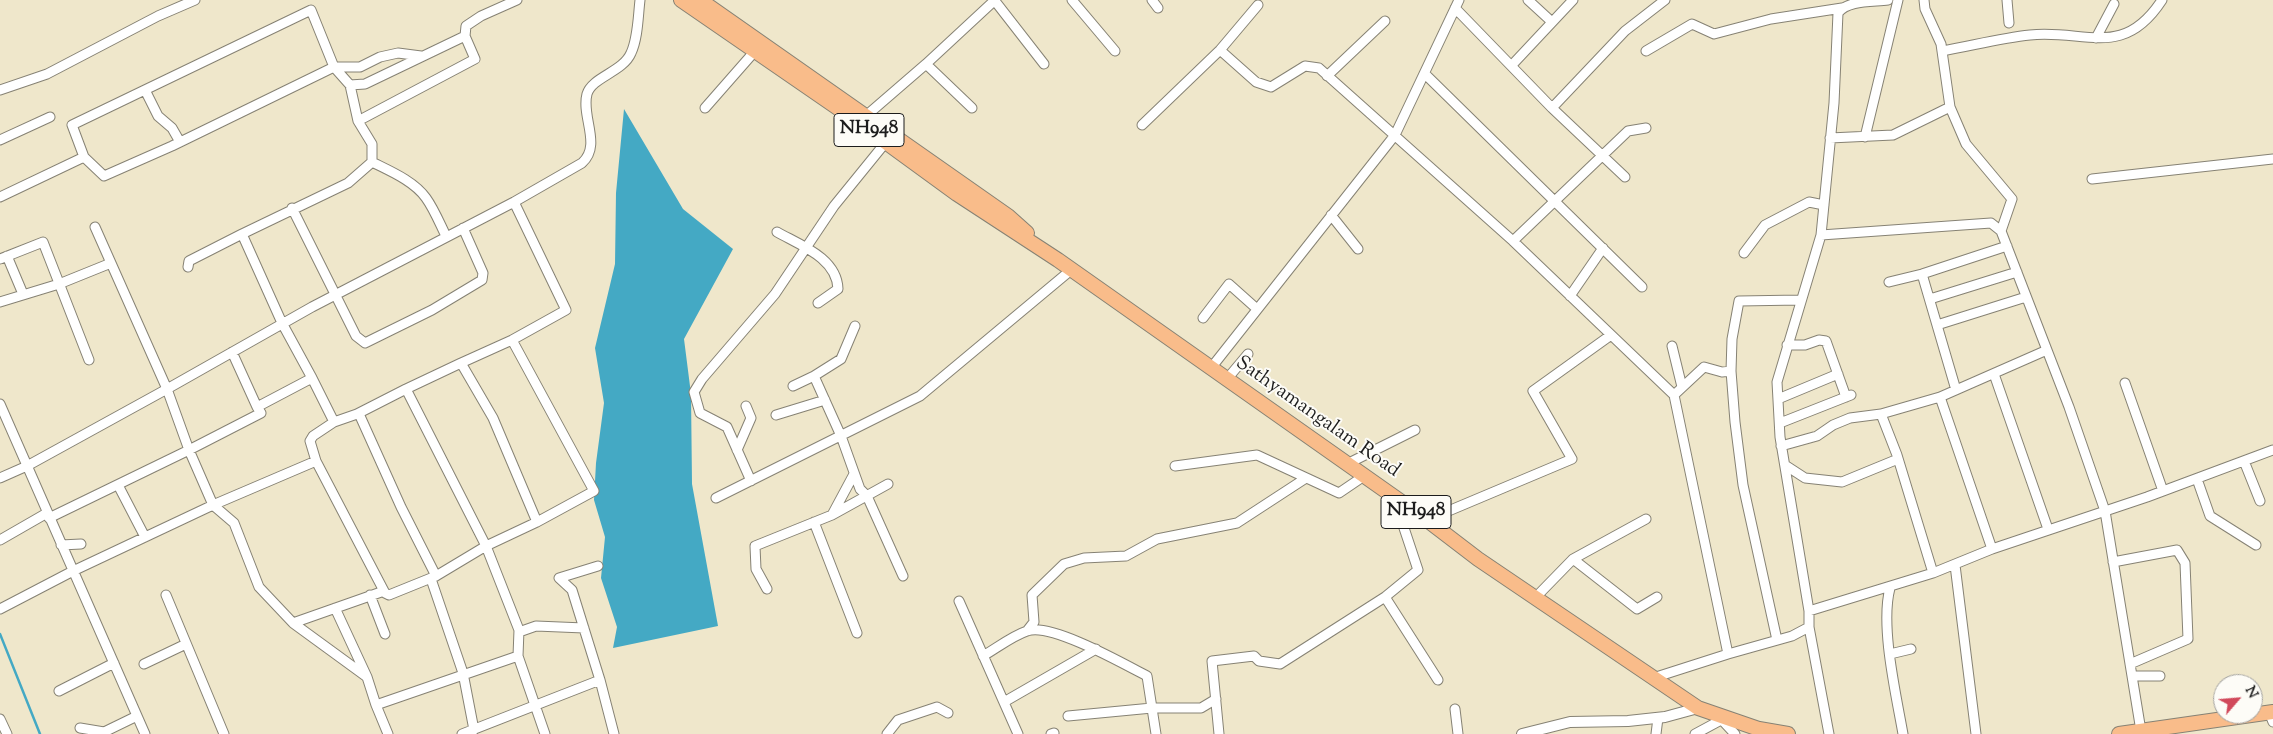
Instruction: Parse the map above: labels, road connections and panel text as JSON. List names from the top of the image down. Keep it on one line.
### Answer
{"streets":{"highway":["NH948","Sathyamangalam Road"]},"north":"top right"}
